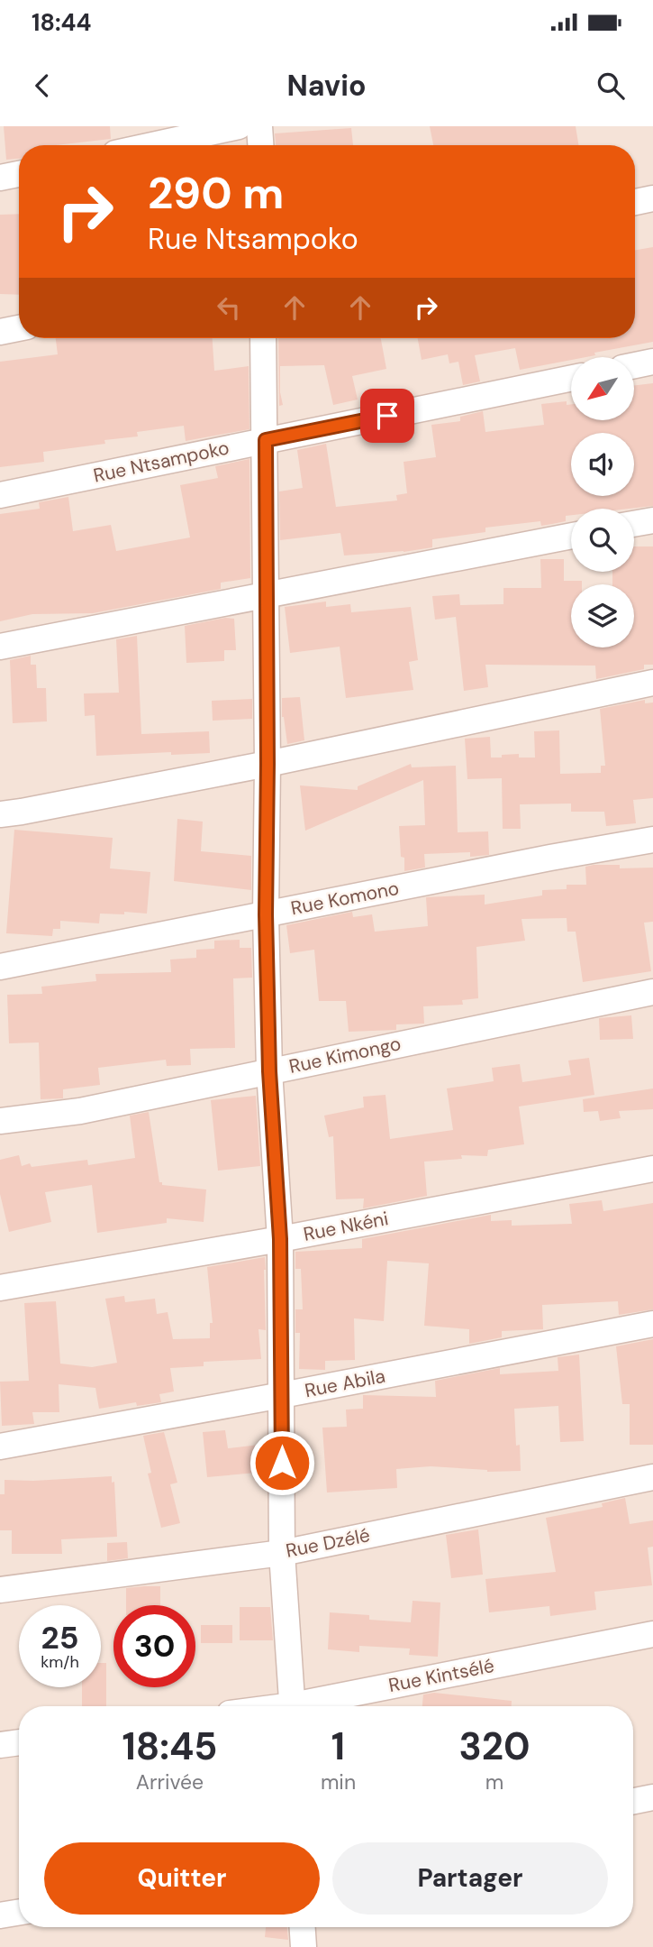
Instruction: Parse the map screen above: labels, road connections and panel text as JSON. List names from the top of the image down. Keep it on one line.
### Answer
{"streets":{"street":["Rue Ntsampoko","Rue Komono","Rue Kimongo","Rue Nkéni","Rue Abila","Rue Dzélé","Rue Kintsélé"]},"north":"bottom left","page":{"status":"18:44","header":"Navio","turn":["290 m","Rue Ntsampoko"],"speed":"25 km/h","limit":"30","eta":["18:45","Arrivée","1","min","320","m"],"buttons":["Quitter","Partager"]}}
